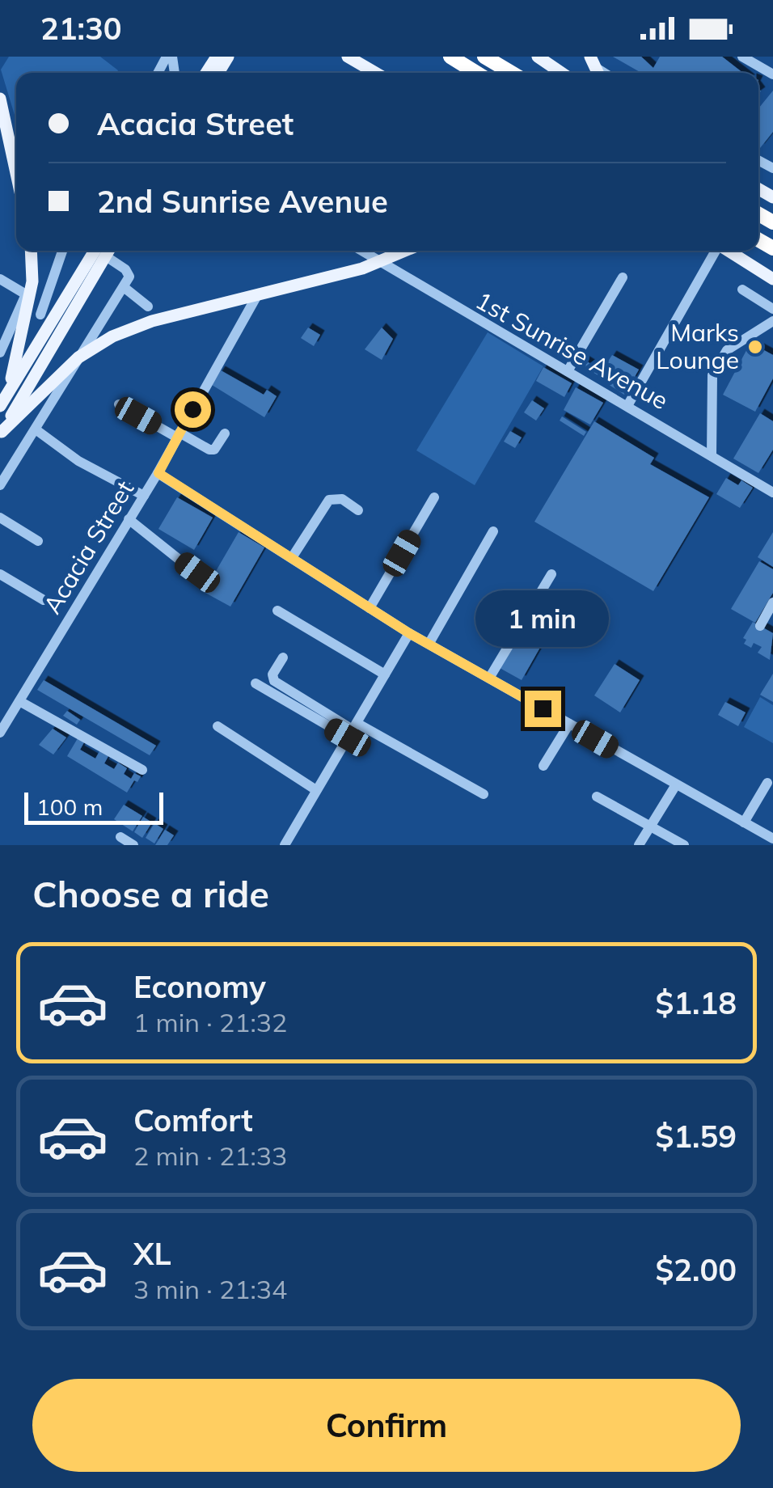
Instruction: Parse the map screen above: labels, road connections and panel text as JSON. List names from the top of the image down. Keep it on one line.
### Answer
{"streets":{"street":["1st Sunrise Avenue","Acacia Street"]},"places":["Marks Lounge"],"scale_bar":"100 m","page":{"status":"21:30","banner":["Acacia Street","2nd Sunrise Avenue"],"bubble":"1 min","scale":"100 m","heading":"Choose a ride","list":[{"name":"Economy","note":"1 min · 21:32","value":"$1.18"},{"name":"Comfort","note":"2 min · 21:33","value":"$1.59"},{"name":"XL","note":"3 min · 21:34","value":"$2.00"}],"buttons":"Confirm"}}
